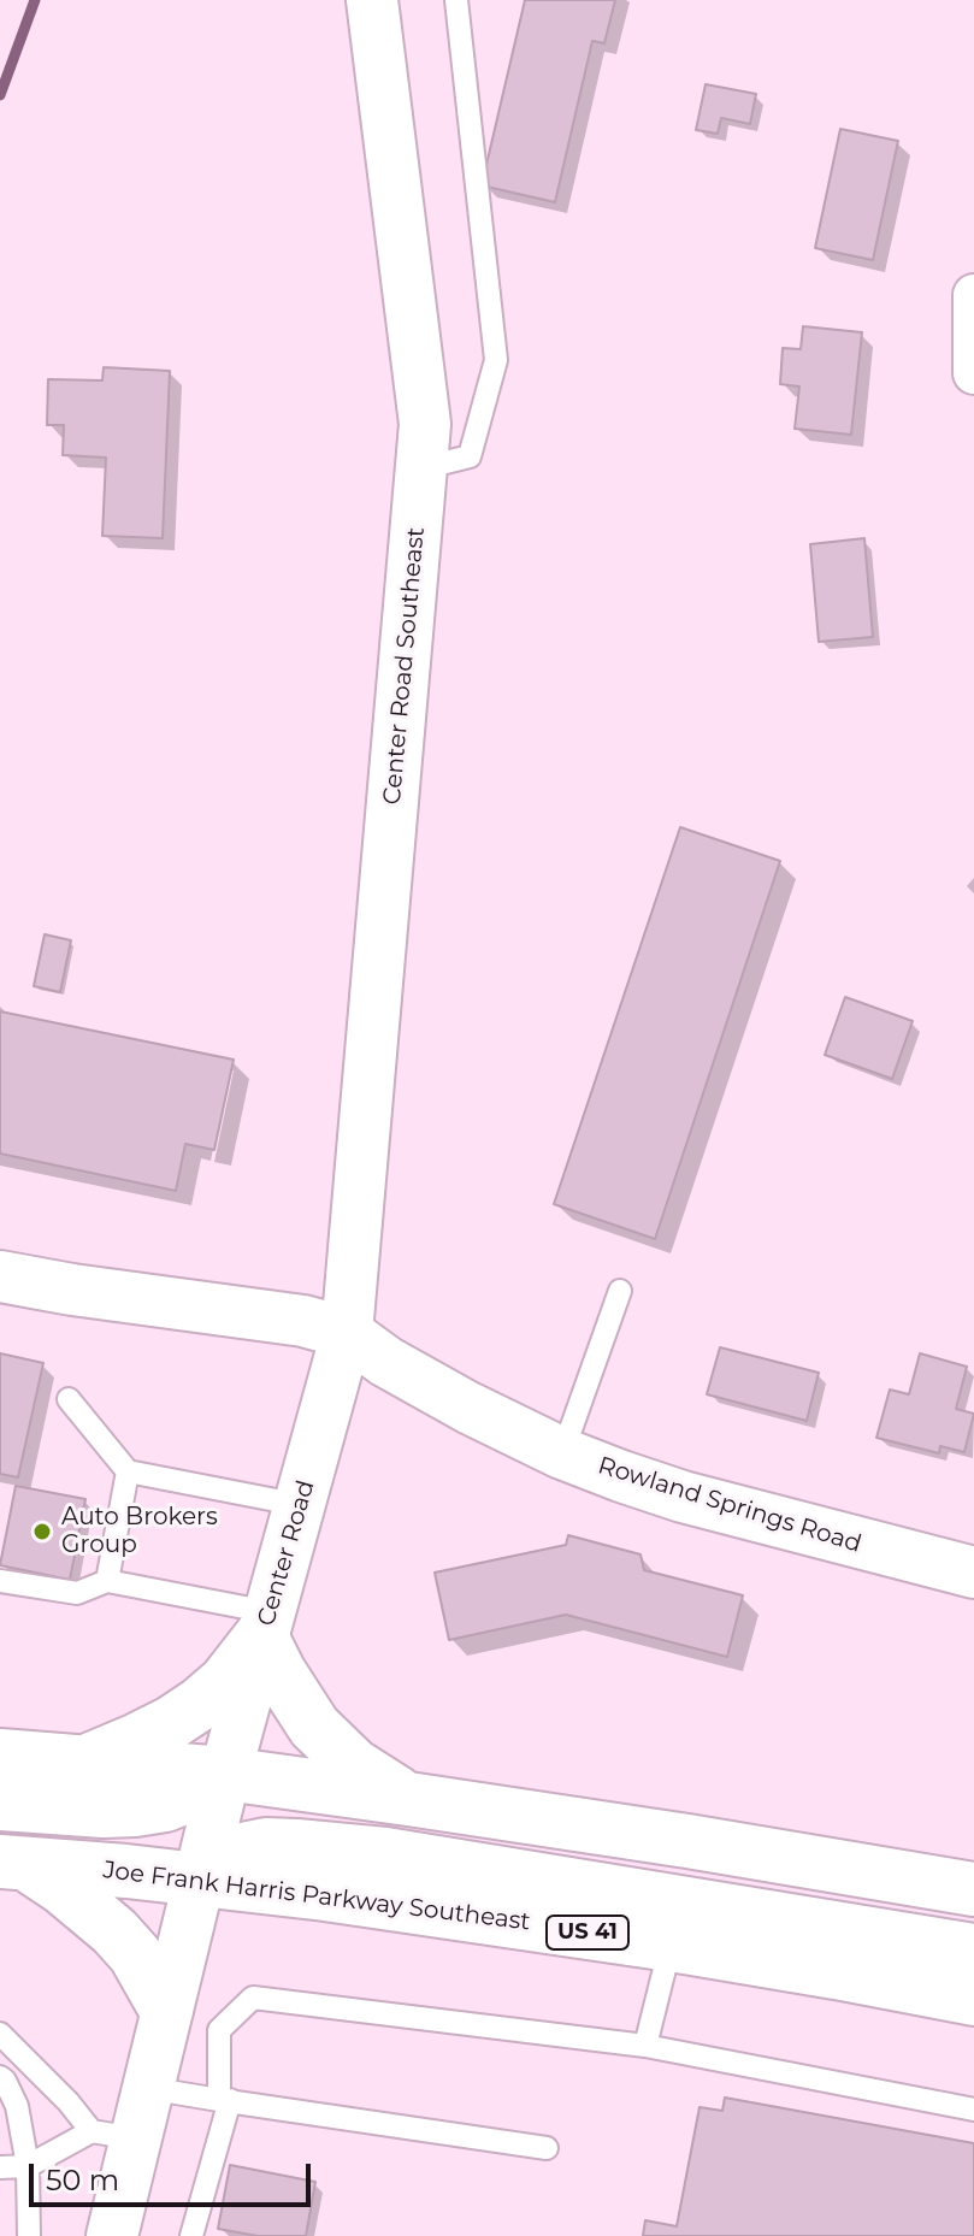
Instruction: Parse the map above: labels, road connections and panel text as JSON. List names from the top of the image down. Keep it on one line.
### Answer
{"streets":{"main road":["Joe Frank Harris Parkway Southeast","US 41"],"street":["Center Road Southeast","Rowland Springs Road","Center Road"]},"crossings":[["Center Road Southeast","Rowland Springs Road"],["Center Road Southeast","Center Road"],["Rowland Springs Road","Center Road"],["Center Road","Joe Frank Harris Parkway Southeast"]],"places":["Auto Brokers Group"],"scale_bar":"50 m"}
